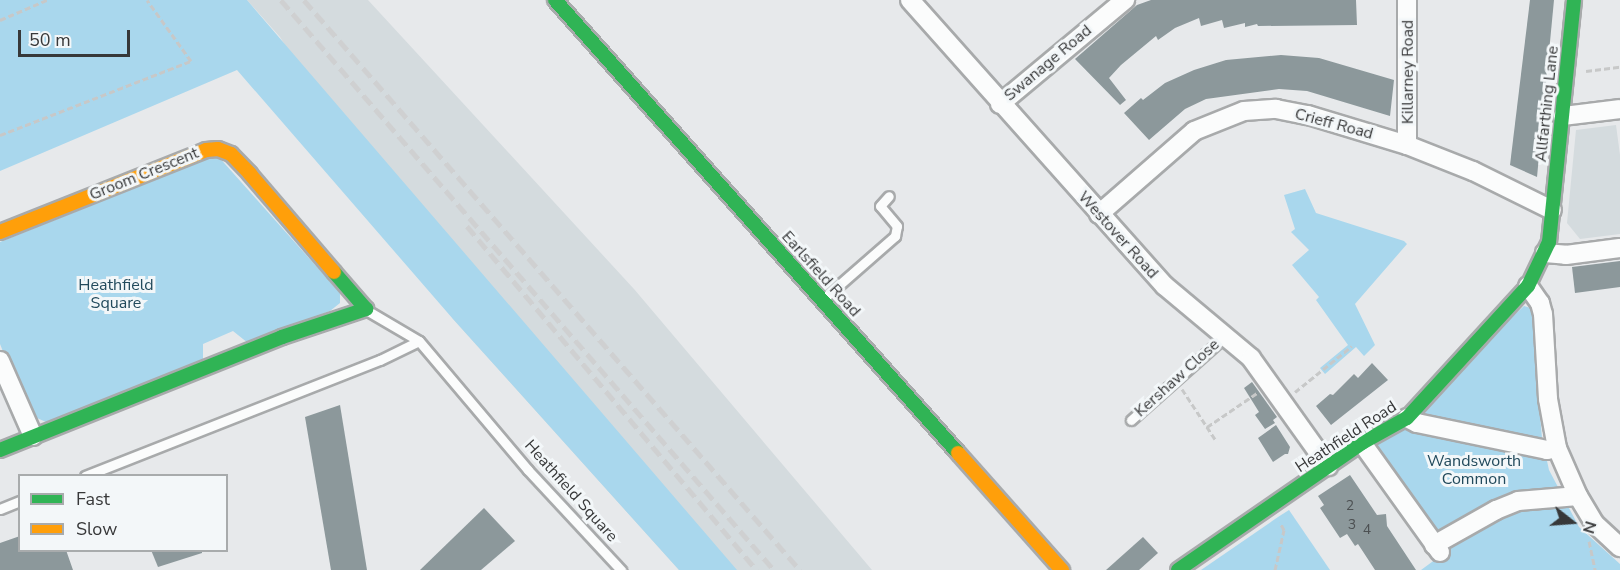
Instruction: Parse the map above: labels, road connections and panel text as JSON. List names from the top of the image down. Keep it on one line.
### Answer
{"streets":{"street":["Swanage Road","Killarney Road","Allfarthing Lane","Crieff Road","Groom Crescent","Westover Road","Earlsfield Road","Heathfield Road"],"lane":["Kershaw Close","Heathfield Square"]},"crossings":[["Swanage Road","Westover Road"],["Killarney Road","Crieff Road"],["Allfarthing Lane","Crieff Road"],["Allfarthing Lane","Heathfield Road"],["Crieff Road","Westover Road"],["Crieff Road","Heathfield Road"],["Groom Crescent","Heathfield Square"],["Westover Road","Kershaw Close"],["Westover Road","Heathfield Road"]],"parks":["Heathfield Square","Wandsworth Common"],"house_numbers":["2","3","4"],"legend":["Fast","Slow"],"scale_bar":"50 m","north":"right"}
